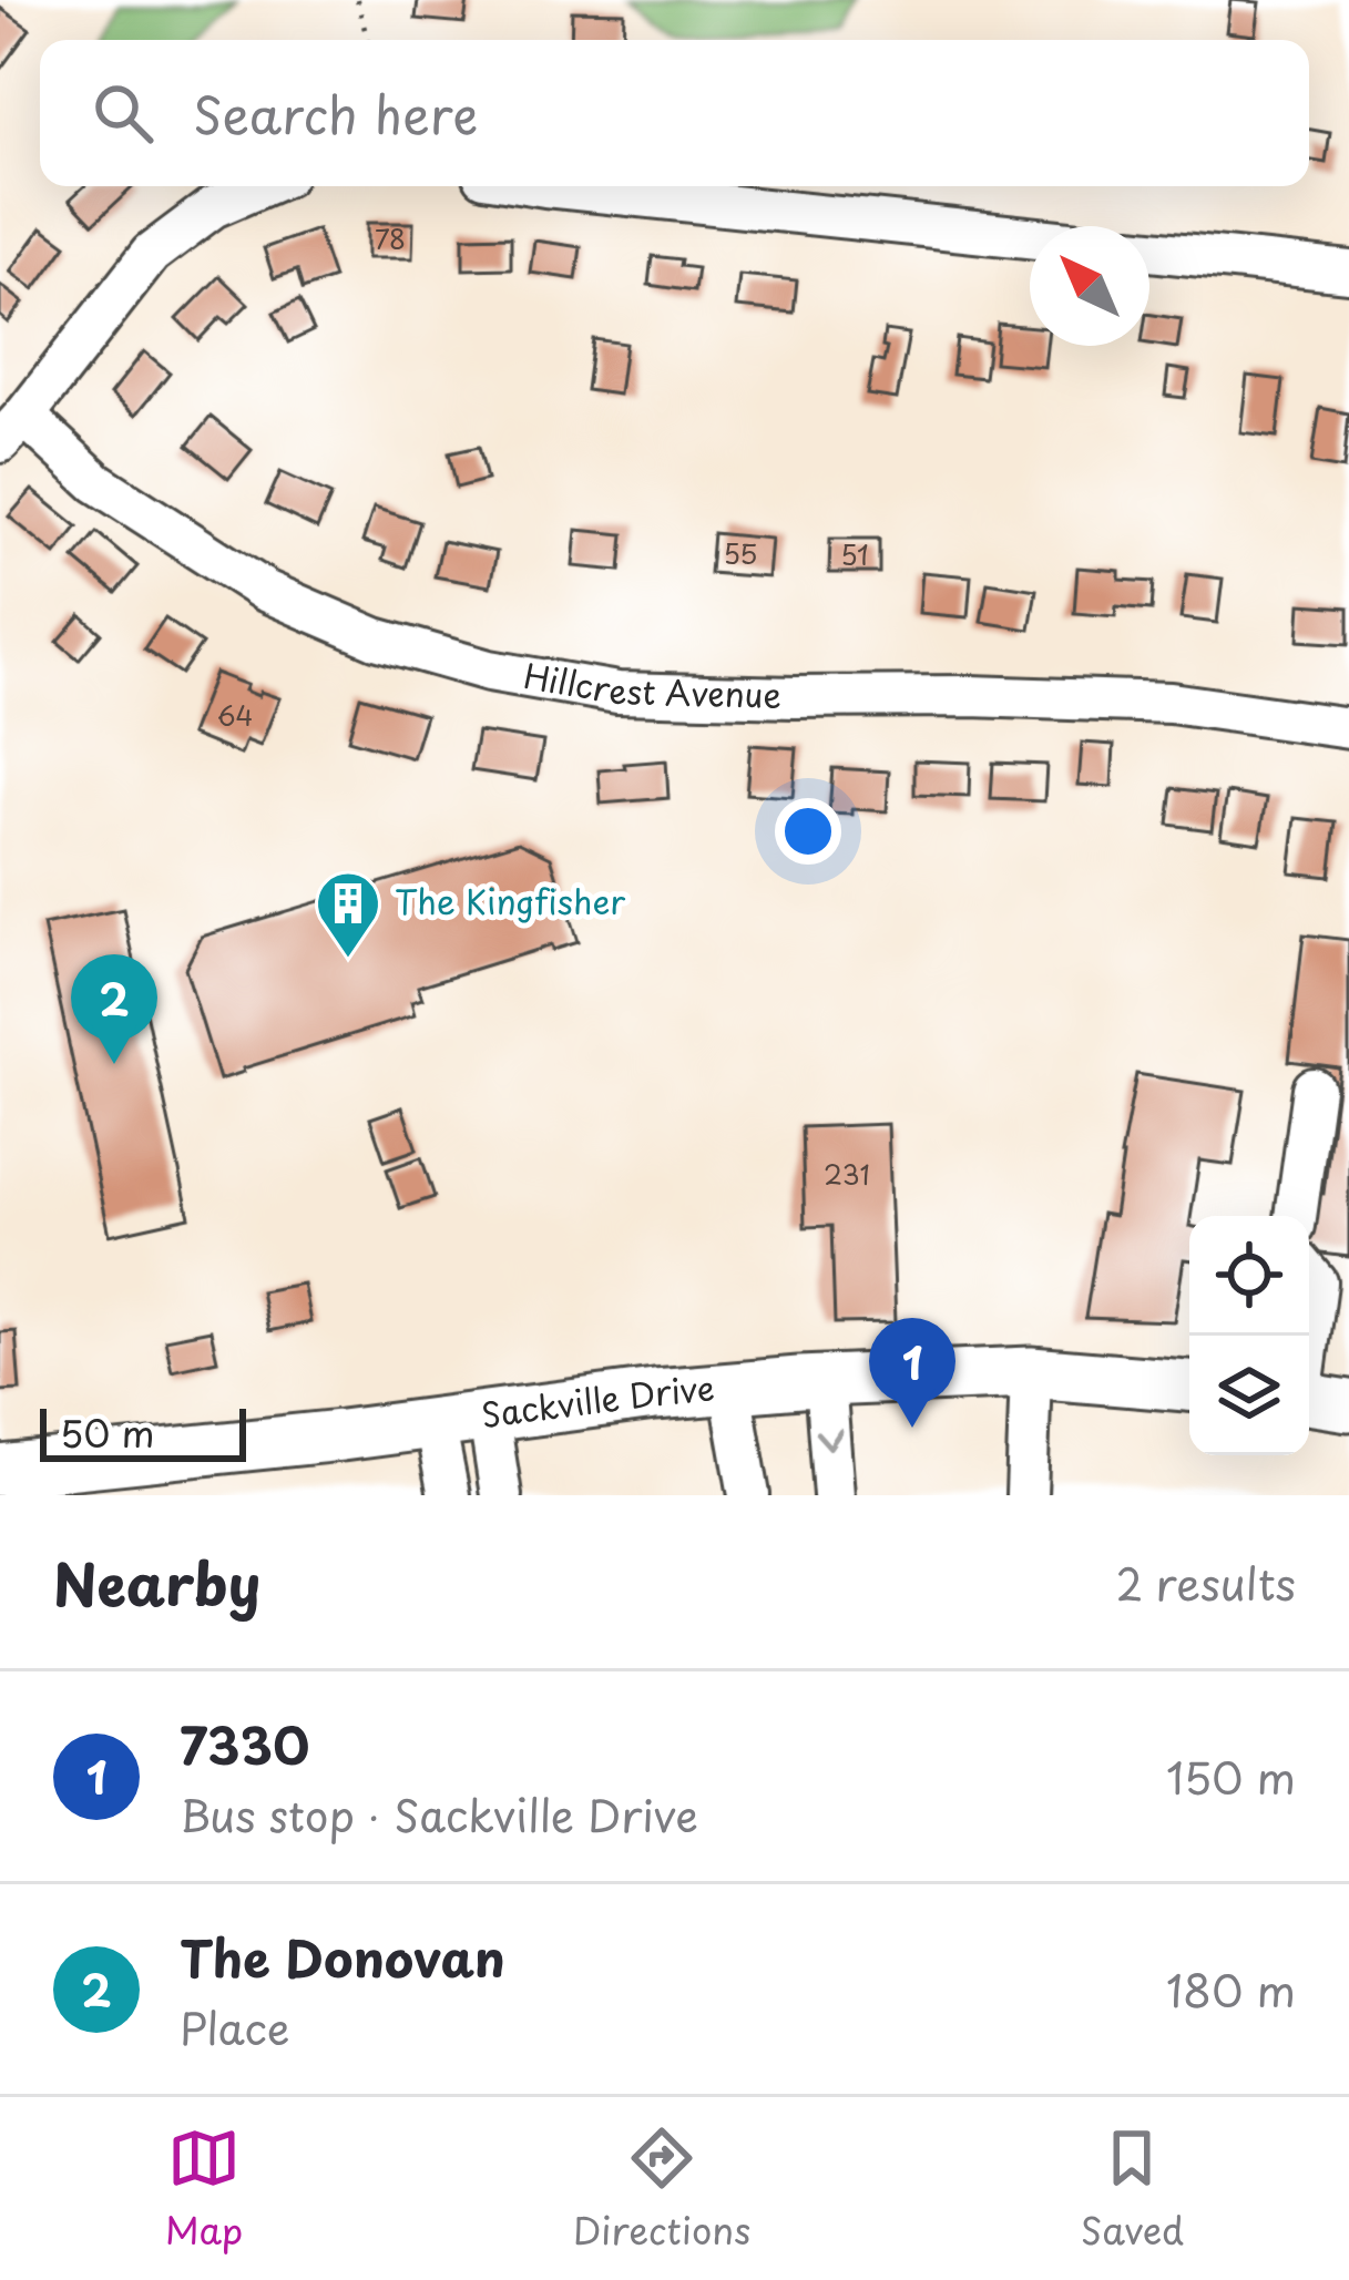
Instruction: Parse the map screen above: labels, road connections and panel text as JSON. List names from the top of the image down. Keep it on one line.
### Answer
{"streets":{"main road":["Sackville Drive"],"street":["Hillcrest Avenue"]},"places":{"building":["The Kingfisher"]},"house_numbers":["78","55","51","64","231"],"scale_bar":"50 m","north":"top left","page":{"search":"Search here","pins":["2","1"],"scale":"50 m","heading":["Nearby","2 results"],"list":[{"mark":"1","name":"7330","note":"Bus stop · Sackville Drive","value":"150 m"},{"mark":"2","name":"The Donovan","note":"Place","value":"180 m"}],"nav":["Map","Directions","Saved"]}}
